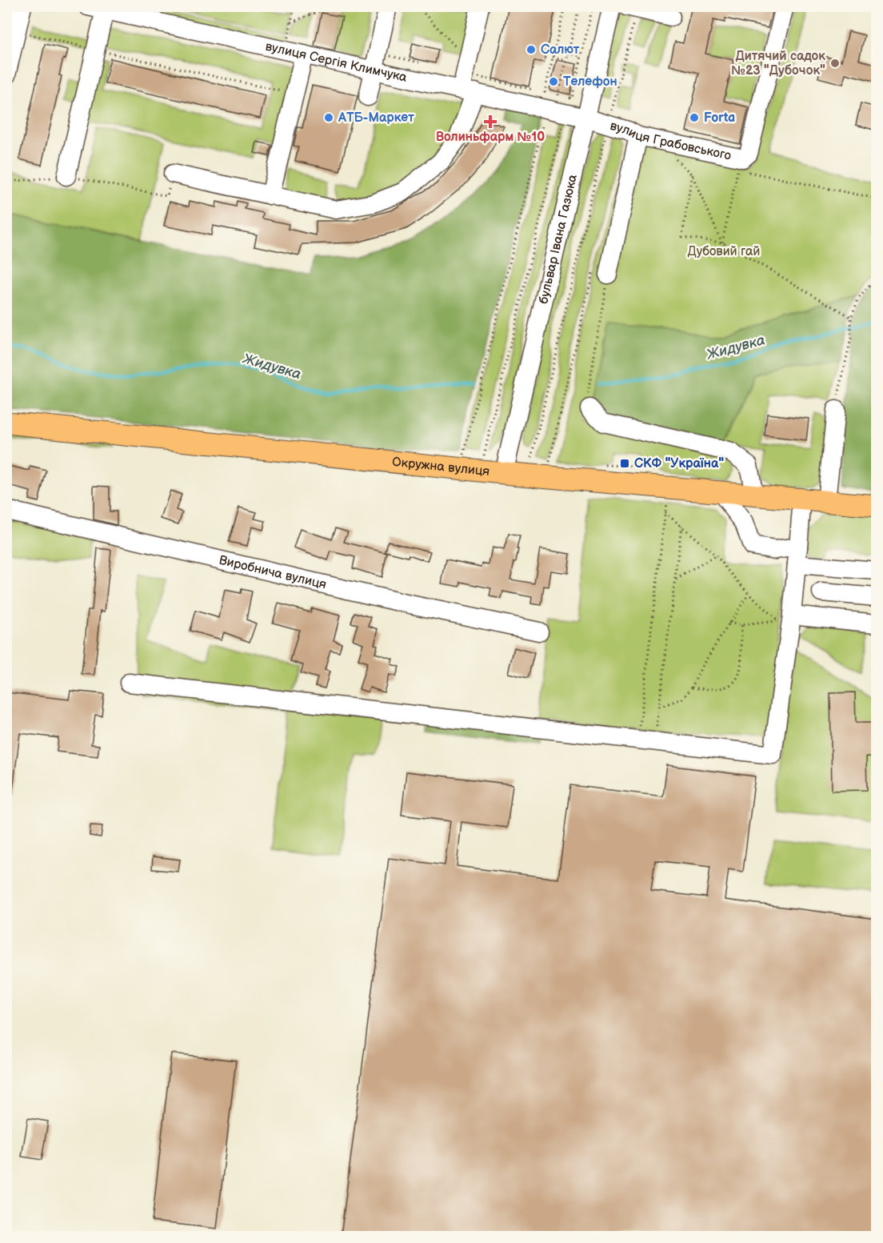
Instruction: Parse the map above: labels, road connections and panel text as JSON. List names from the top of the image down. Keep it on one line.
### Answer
{"streets":{"main road":["Окружна вулиця"],"street":["вулиця Сергія Климчука","вулиця Грабовського","бульвар Івана Газюка","Виробнича вулиця"]},"crossings":[["вулиця Сергія Климчука","вулиця Грабовського"],["вулиця Сергія Климчука","бульвар Івана Газюка"],["вулиця Грабовського","бульвар Івана Газюка"],["бульвар Івана Газюка","Окружна вулиця"]],"water":["Жидувка"],"parks":["Дубовий гай"],"places":{"other":["Салют","Дитячий садок №23 \"Дубочок\"","Телефон","АТБ-Маркет","Forta"],"health":["Волиньфарм №10"],"transit":["СКФ \"Україна\""]}}
